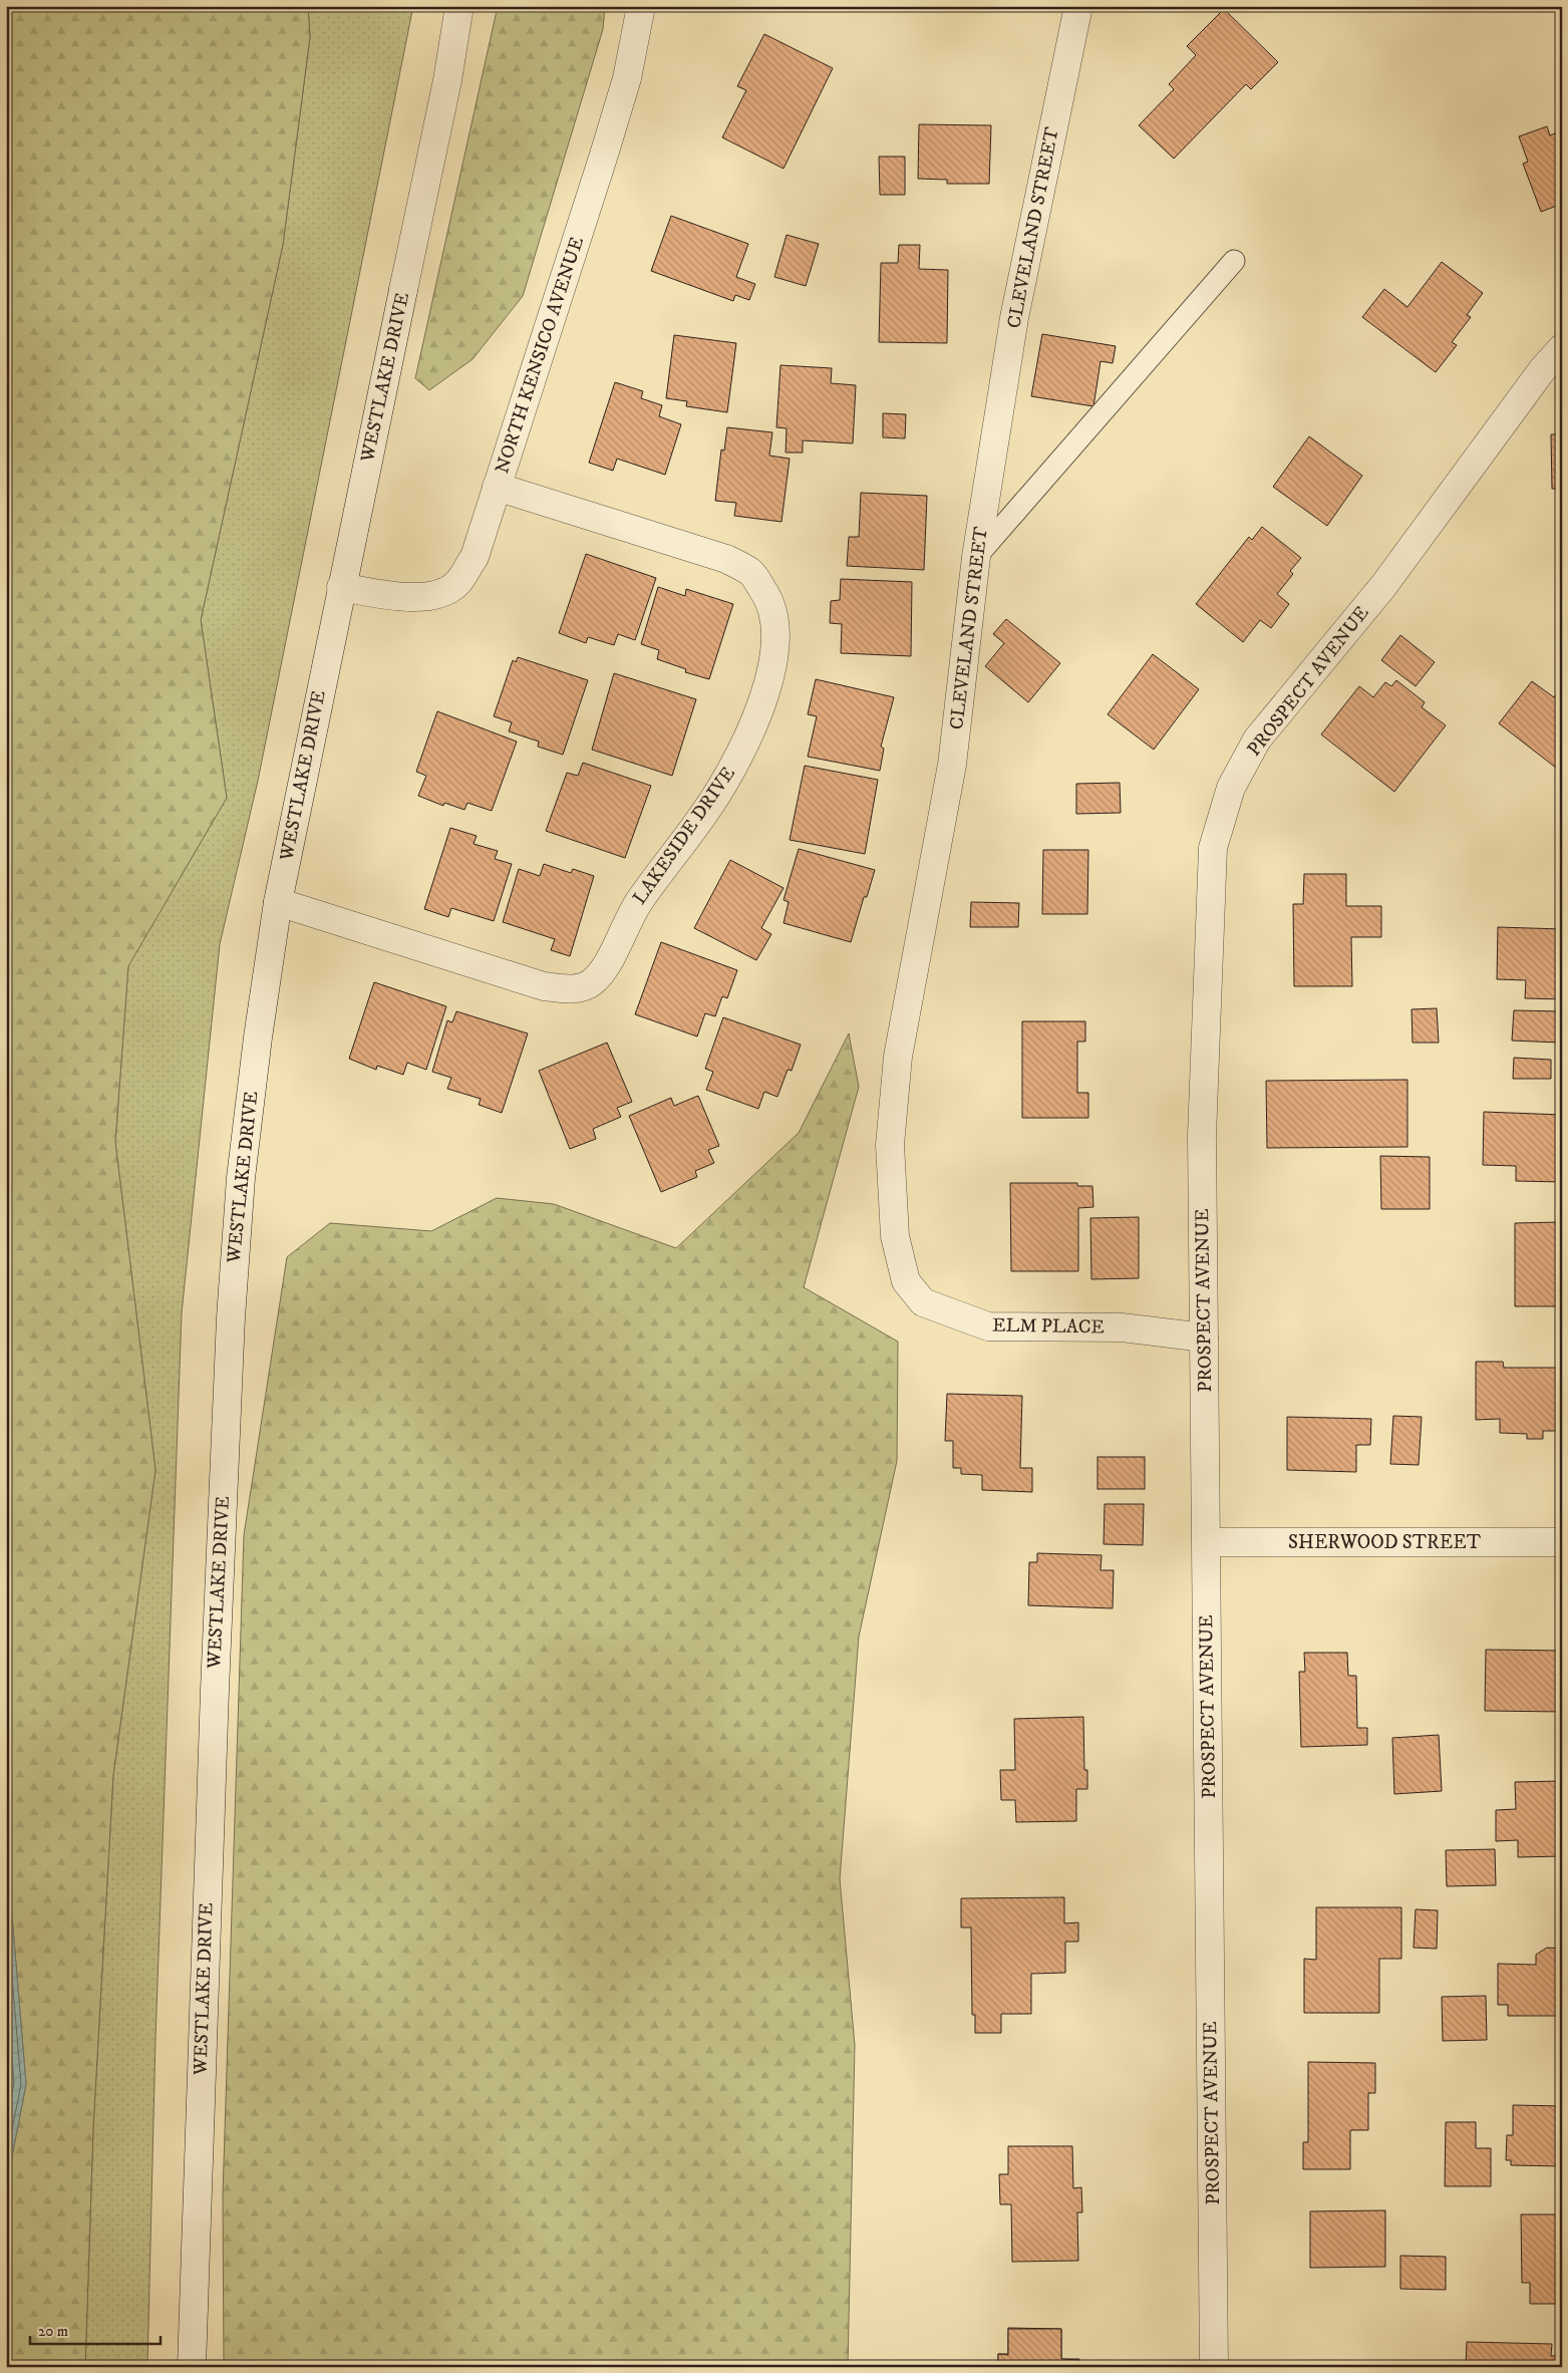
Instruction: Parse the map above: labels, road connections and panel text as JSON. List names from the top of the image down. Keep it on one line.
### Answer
{"streets":{"street":["CLEVELAND STREET","NORTH KENSICO AVENUE","WESTLAKE DRIVE","PROSPECT AVENUE","LAKESIDE DRIVE","ELM PLACE","SHERWOOD STREET"]},"crossings":[["CLEVELAND STREET","ELM PLACE"],["NORTH KENSICO AVENUE","WESTLAKE DRIVE"],["NORTH KENSICO AVENUE","LAKESIDE DRIVE"],["WESTLAKE DRIVE","LAKESIDE DRIVE"],["PROSPECT AVENUE","ELM PLACE"],["PROSPECT AVENUE","SHERWOOD STREET"]],"scale_bar":"20 m"}
